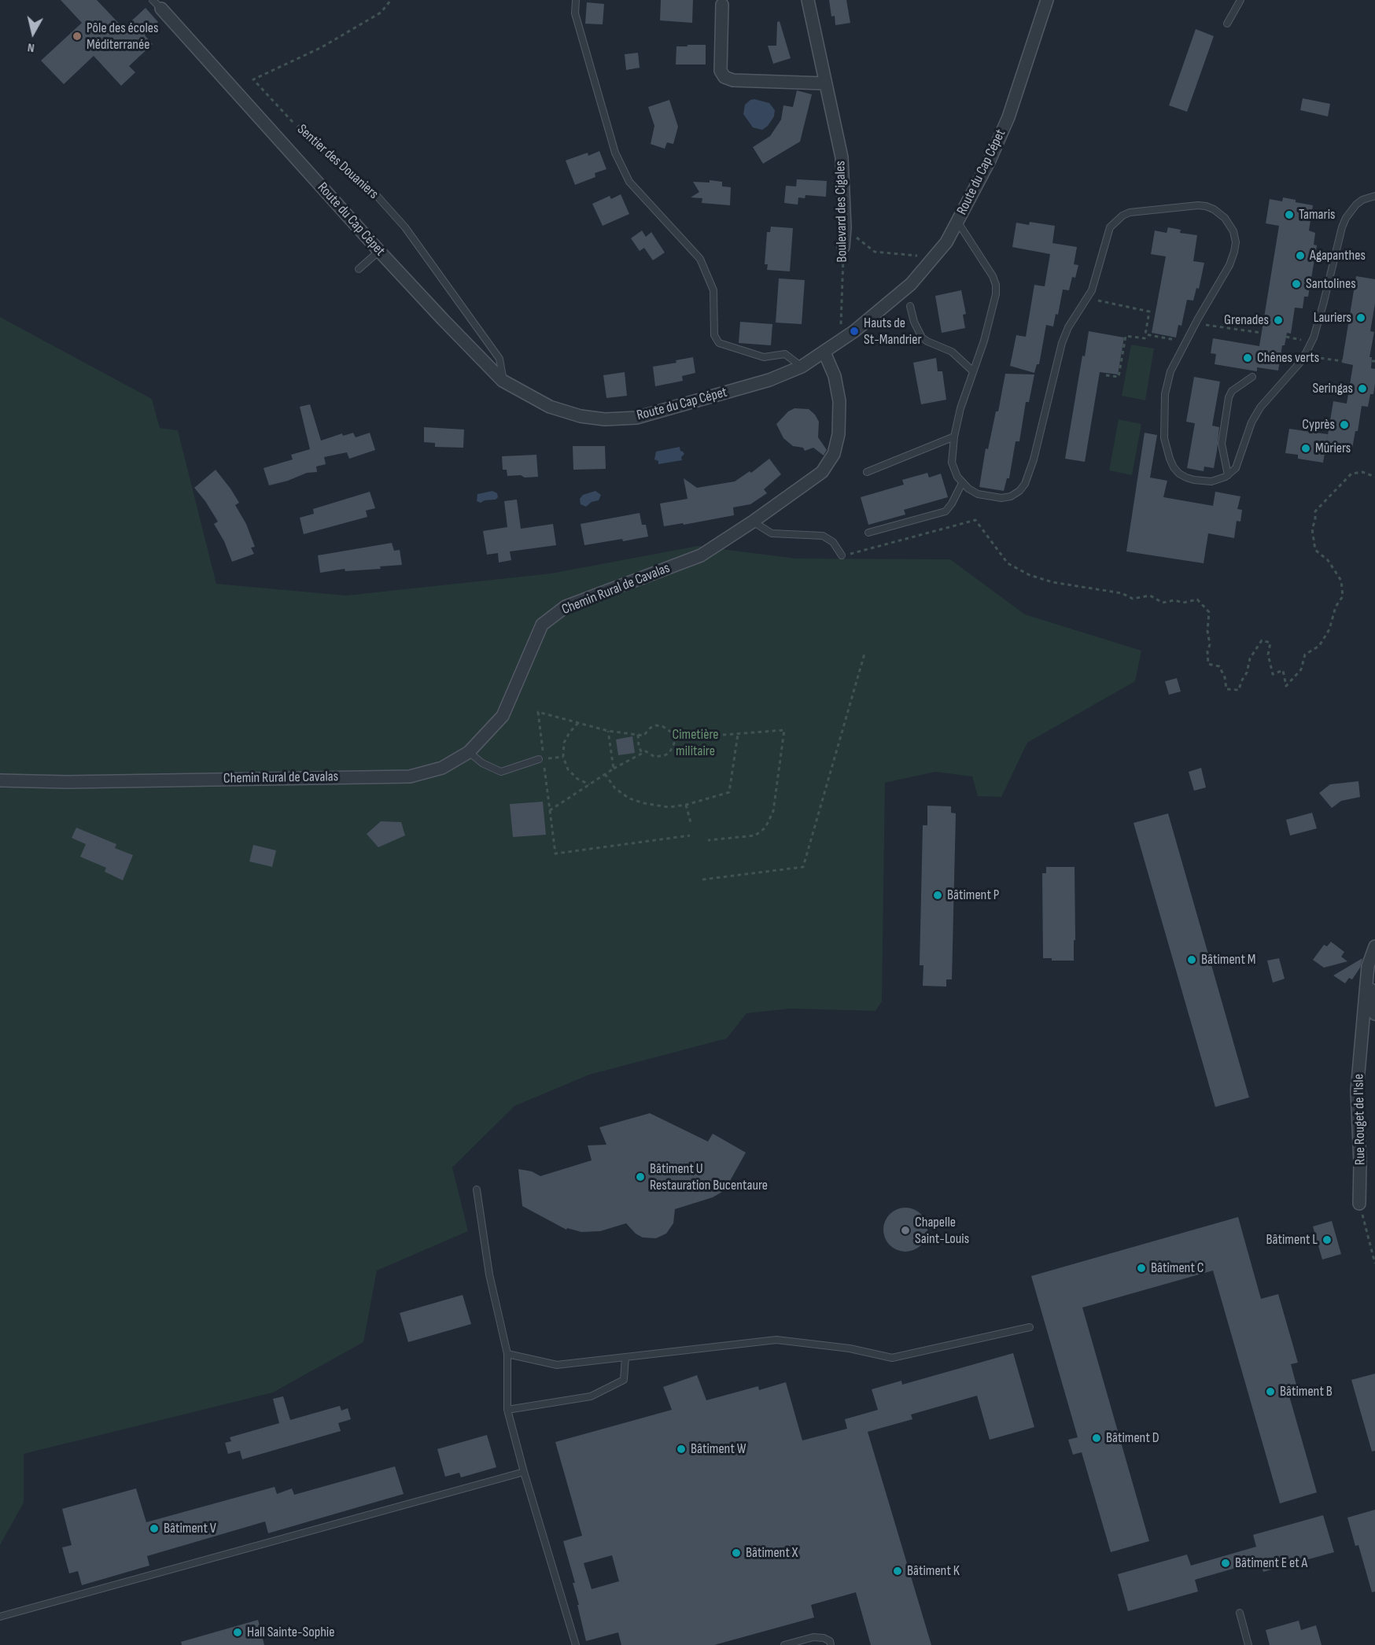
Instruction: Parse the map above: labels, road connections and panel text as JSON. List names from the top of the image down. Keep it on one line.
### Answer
{"streets":{"street":["Route du Cap Cépet","Boulevard des Cigales","Chemin Rural de Cavalas","Rue Rouget de l'Isle"],"lane":["Sentier des Douaniers"]},"crossings":[["Sentier des Douaniers","Route du Cap Cépet"],["Route du Cap Cépet","Boulevard des Cigales"],["Route du Cap Cépet","Chemin Rural de Cavalas"]],"parks":["Cimetière militaire"],"places":["Pôle des écoles Méditerranée","Tamaris","Agapanthes","Santolines","Lauriers","Grenades","Hauts de St-Mandrier","Chênes verts","Seringas","Cyprès","Mûriers","Bâtiment P","Bâtiment M","Bâtiment U Restauration Bucentaure","Chapelle Saint-Louis","Bâtiment L","Bâtiment C","Bâtiment B","Bâtiment D","Bâtiment W","Bâtiment V","Bâtiment X","Bâtiment E et A","Bâtiment K","Hall Sainte-Sophie"],"north":"bottom"}
